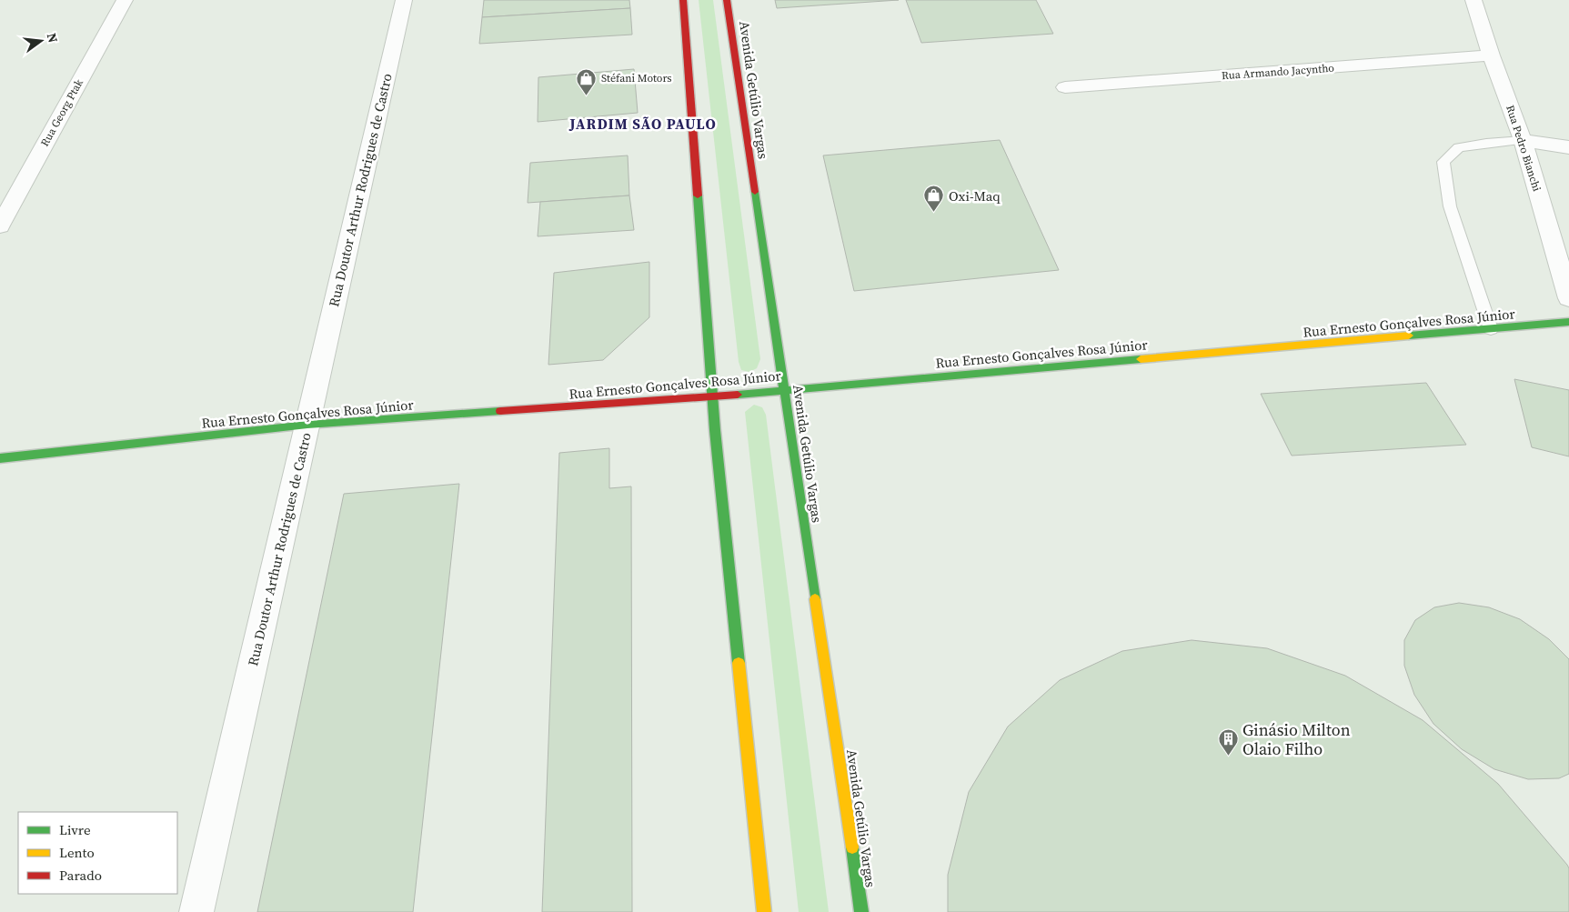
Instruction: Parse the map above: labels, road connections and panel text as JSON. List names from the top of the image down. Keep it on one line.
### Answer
{"streets":{"main road":["Avenida Getúlio Vargas","Rua Ernesto Gonçalves Rosa Júnior"],"street":["Rua Armando Jacyntho","Rua Georg Ptak","Rua Pedro Bianchi","Rua Doutor Arthur Rodrigues de Castro"]},"crossings":[["Rua Armando Jacyntho","Rua Pedro Bianchi"],["Avenida Getúlio Vargas","Rua Ernesto Gonçalves Rosa Júnior"],["Rua Doutor Arthur Rodrigues de Castro","Rua Ernesto Gonçalves Rosa Júnior"]],"districts":["JARDIM SÃO PAULO"],"places":{"shop":["Stéfani Motors","Oxi-Maq"],"building":["Ginásio Milton Olaio Filho"]},"legend":["Livre","Lento","Parado"],"north":"right"}
